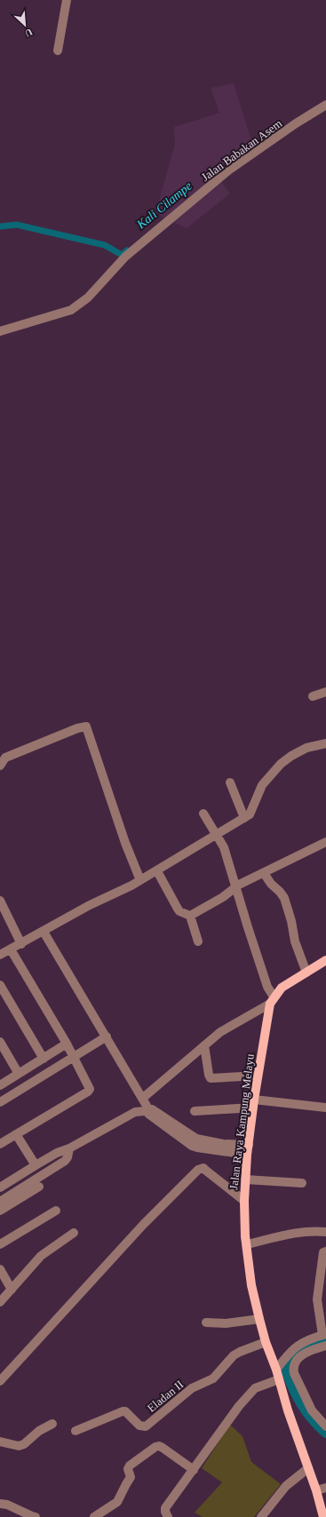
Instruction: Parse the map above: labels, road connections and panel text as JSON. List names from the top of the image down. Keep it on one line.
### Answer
{"streets":{"main road":["Jalan Raya Kampung Melayu"],"street":["Jalan Babakan Asem","Eladan II"]},"crossings":[["Jalan Raya Kampung Melayu","Eladan II"]],"water":["Kali Cilampe"],"north":"bottom right"}
